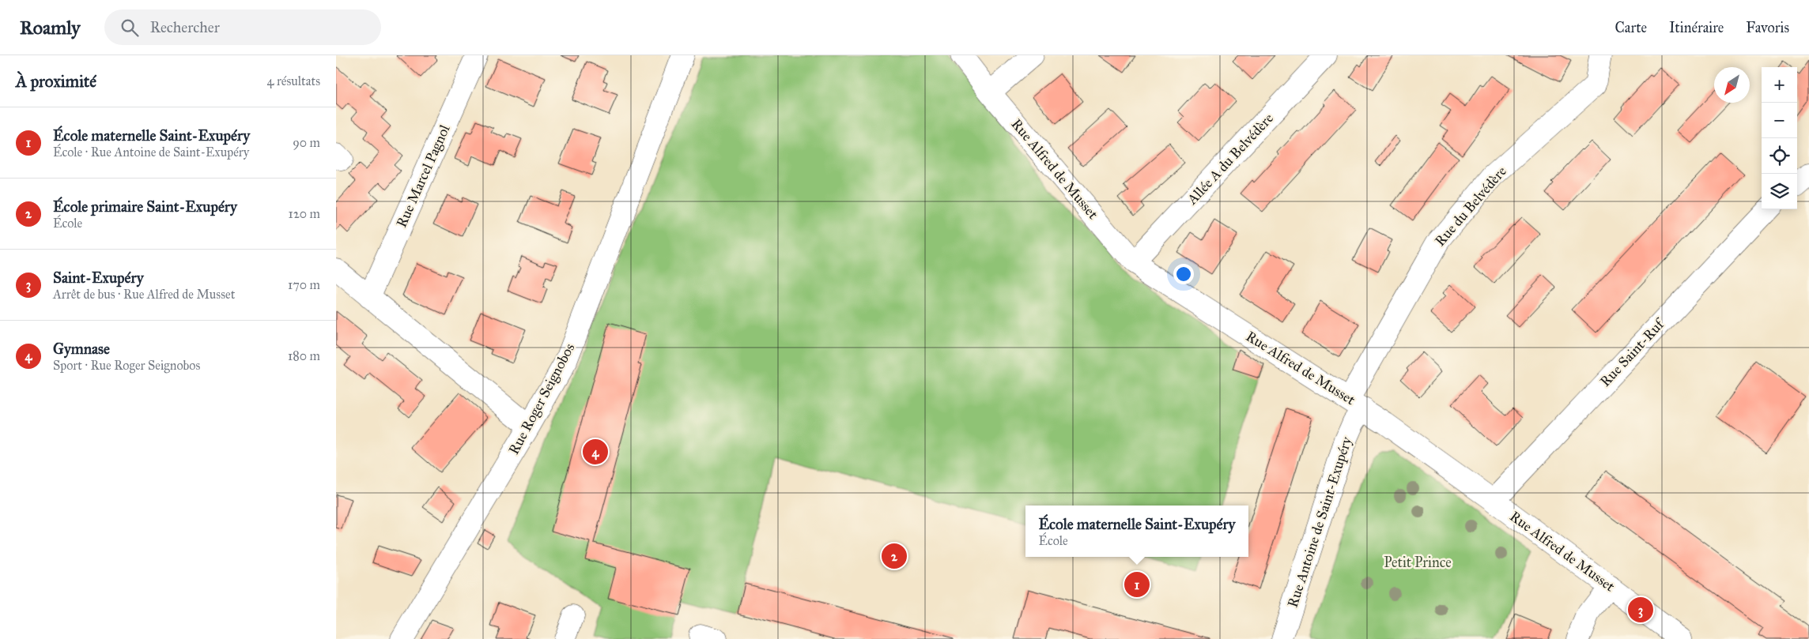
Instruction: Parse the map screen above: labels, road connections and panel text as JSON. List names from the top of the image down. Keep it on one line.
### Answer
{"streets":{"street":["Allée A du Belvédère","Rue Alfred de Musset","Rue Marcel Pagnol","Rue du Belvédère","Rue Saint-Ruf","Rue Roger Seignobos","Rue Antoine de Saint-Exupéry"]},"crossings":[["Allée A du Belvédère","Rue Alfred de Musset"],["Rue Alfred de Musset","Rue du Belvédère"],["Rue Alfred de Musset","Rue Saint-Ruf"],["Rue Alfred de Musset","Rue Antoine de Saint-Exupéry"],["Rue du Belvédère","Rue Antoine de Saint-Exupéry"]],"parks":["Petit Prince"],"north":"bottom left","page":{"header":"Roamly","search":"Rechercher","nav":["Carte","Itinéraire","Favoris"],"heading":["À proximité","4 résultats"],"map_buttons":["+","−"],"list":[{"mark":"1","name":"École maternelle Saint-Exupéry","note":"École · Rue Antoine de Saint-Exupéry","value":"90 m"},{"mark":"2","name":"École primaire Saint-Exupéry","note":"École","value":"120 m"},{"mark":"3","name":"Saint-Exupéry","note":"Arrêt de bus · Rue Alfred de Musset","value":"170 m"},{"mark":"4","name":"Gymnase","note":"Sport · Rue Roger Seignobos","value":"180 m"}],"pins":["4","2","1","3"],"popup":["École maternelle Saint-Exupéry","École"]}}
